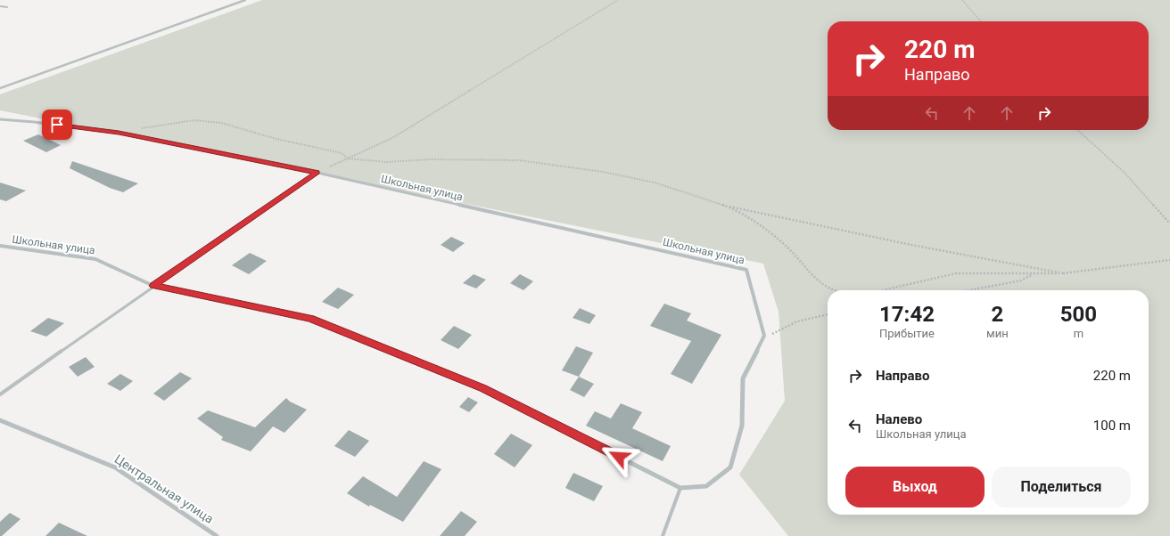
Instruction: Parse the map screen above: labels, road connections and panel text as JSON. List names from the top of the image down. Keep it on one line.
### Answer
{"streets":{"street":["Школьная улица","Центральная улица"]},"page":{"turn":["220 m","Направо"],"eta":["17:42","Прибытие","2","мин","500","m"],"list":[{"name":"Направо","value":"220 m"},{"name":"Налево","note":"Школьная улица","value":"100 m"}],"buttons":["Выход","Поделиться"]}}
